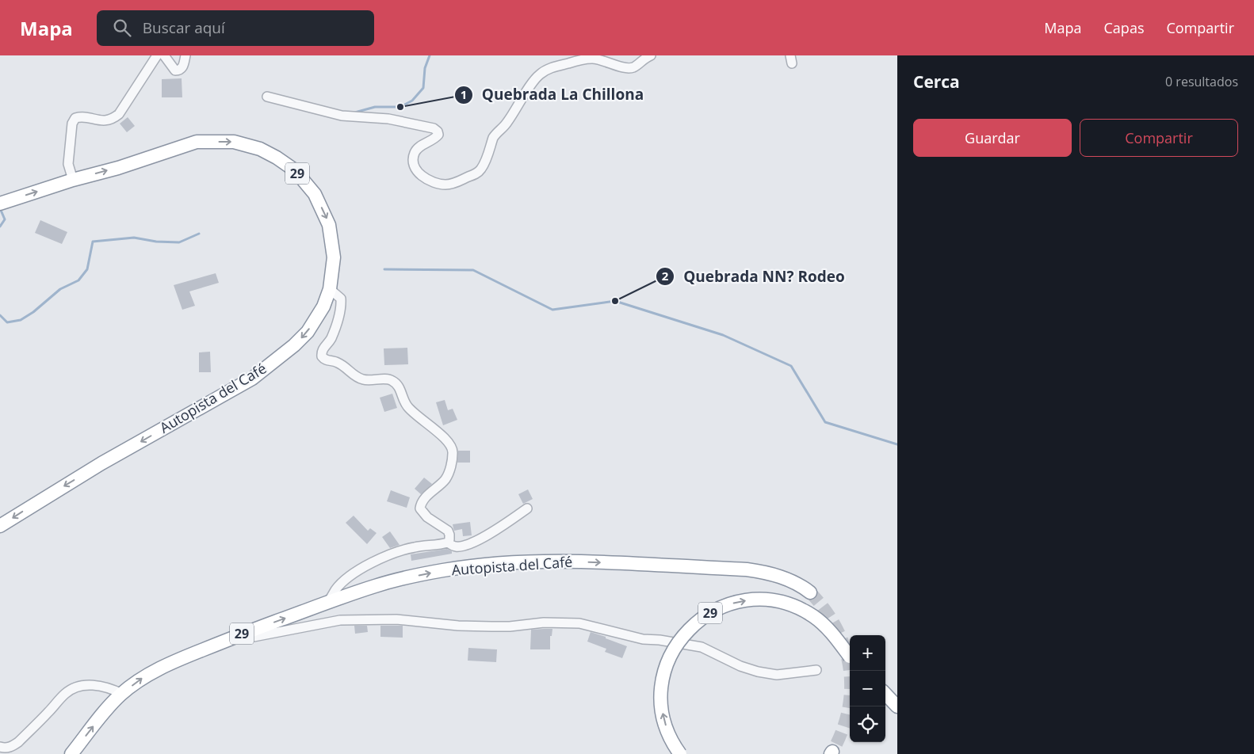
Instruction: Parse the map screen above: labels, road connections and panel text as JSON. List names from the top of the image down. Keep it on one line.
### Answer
{"streets":{"highway":["29","Autopista del Café"]},"places":["Quebrada La Chillona","Quebrada NN? Rodeo"],"page":{"header":"Mapa","search":"Buscar aquí","nav":["Mapa","Capas","Compartir"],"heading":["Cerca","0 resultados"],"buttons":["Guardar","Compartir"],"map_buttons":["+","−"]}}
